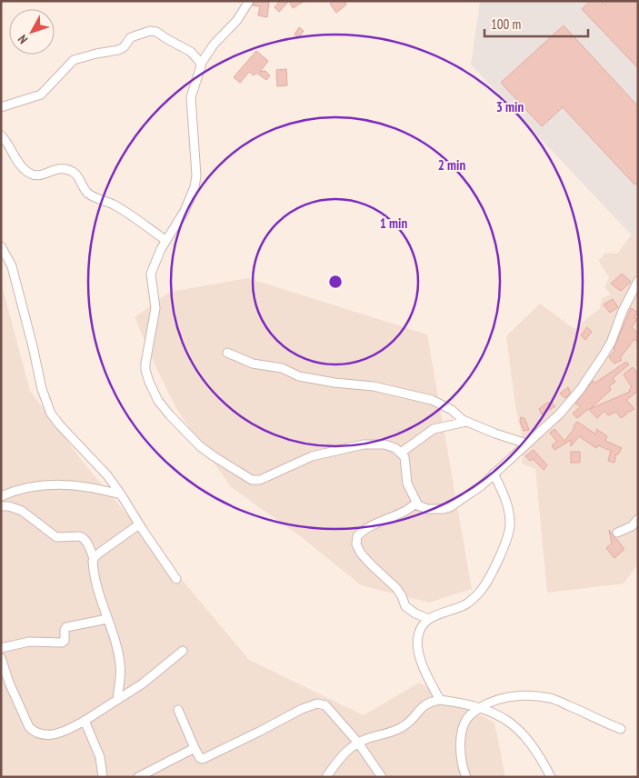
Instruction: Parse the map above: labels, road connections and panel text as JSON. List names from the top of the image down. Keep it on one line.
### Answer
{"scale_bar":"100 m","north":"bottom left","rings":["3 min","2 min","1 min"]}
